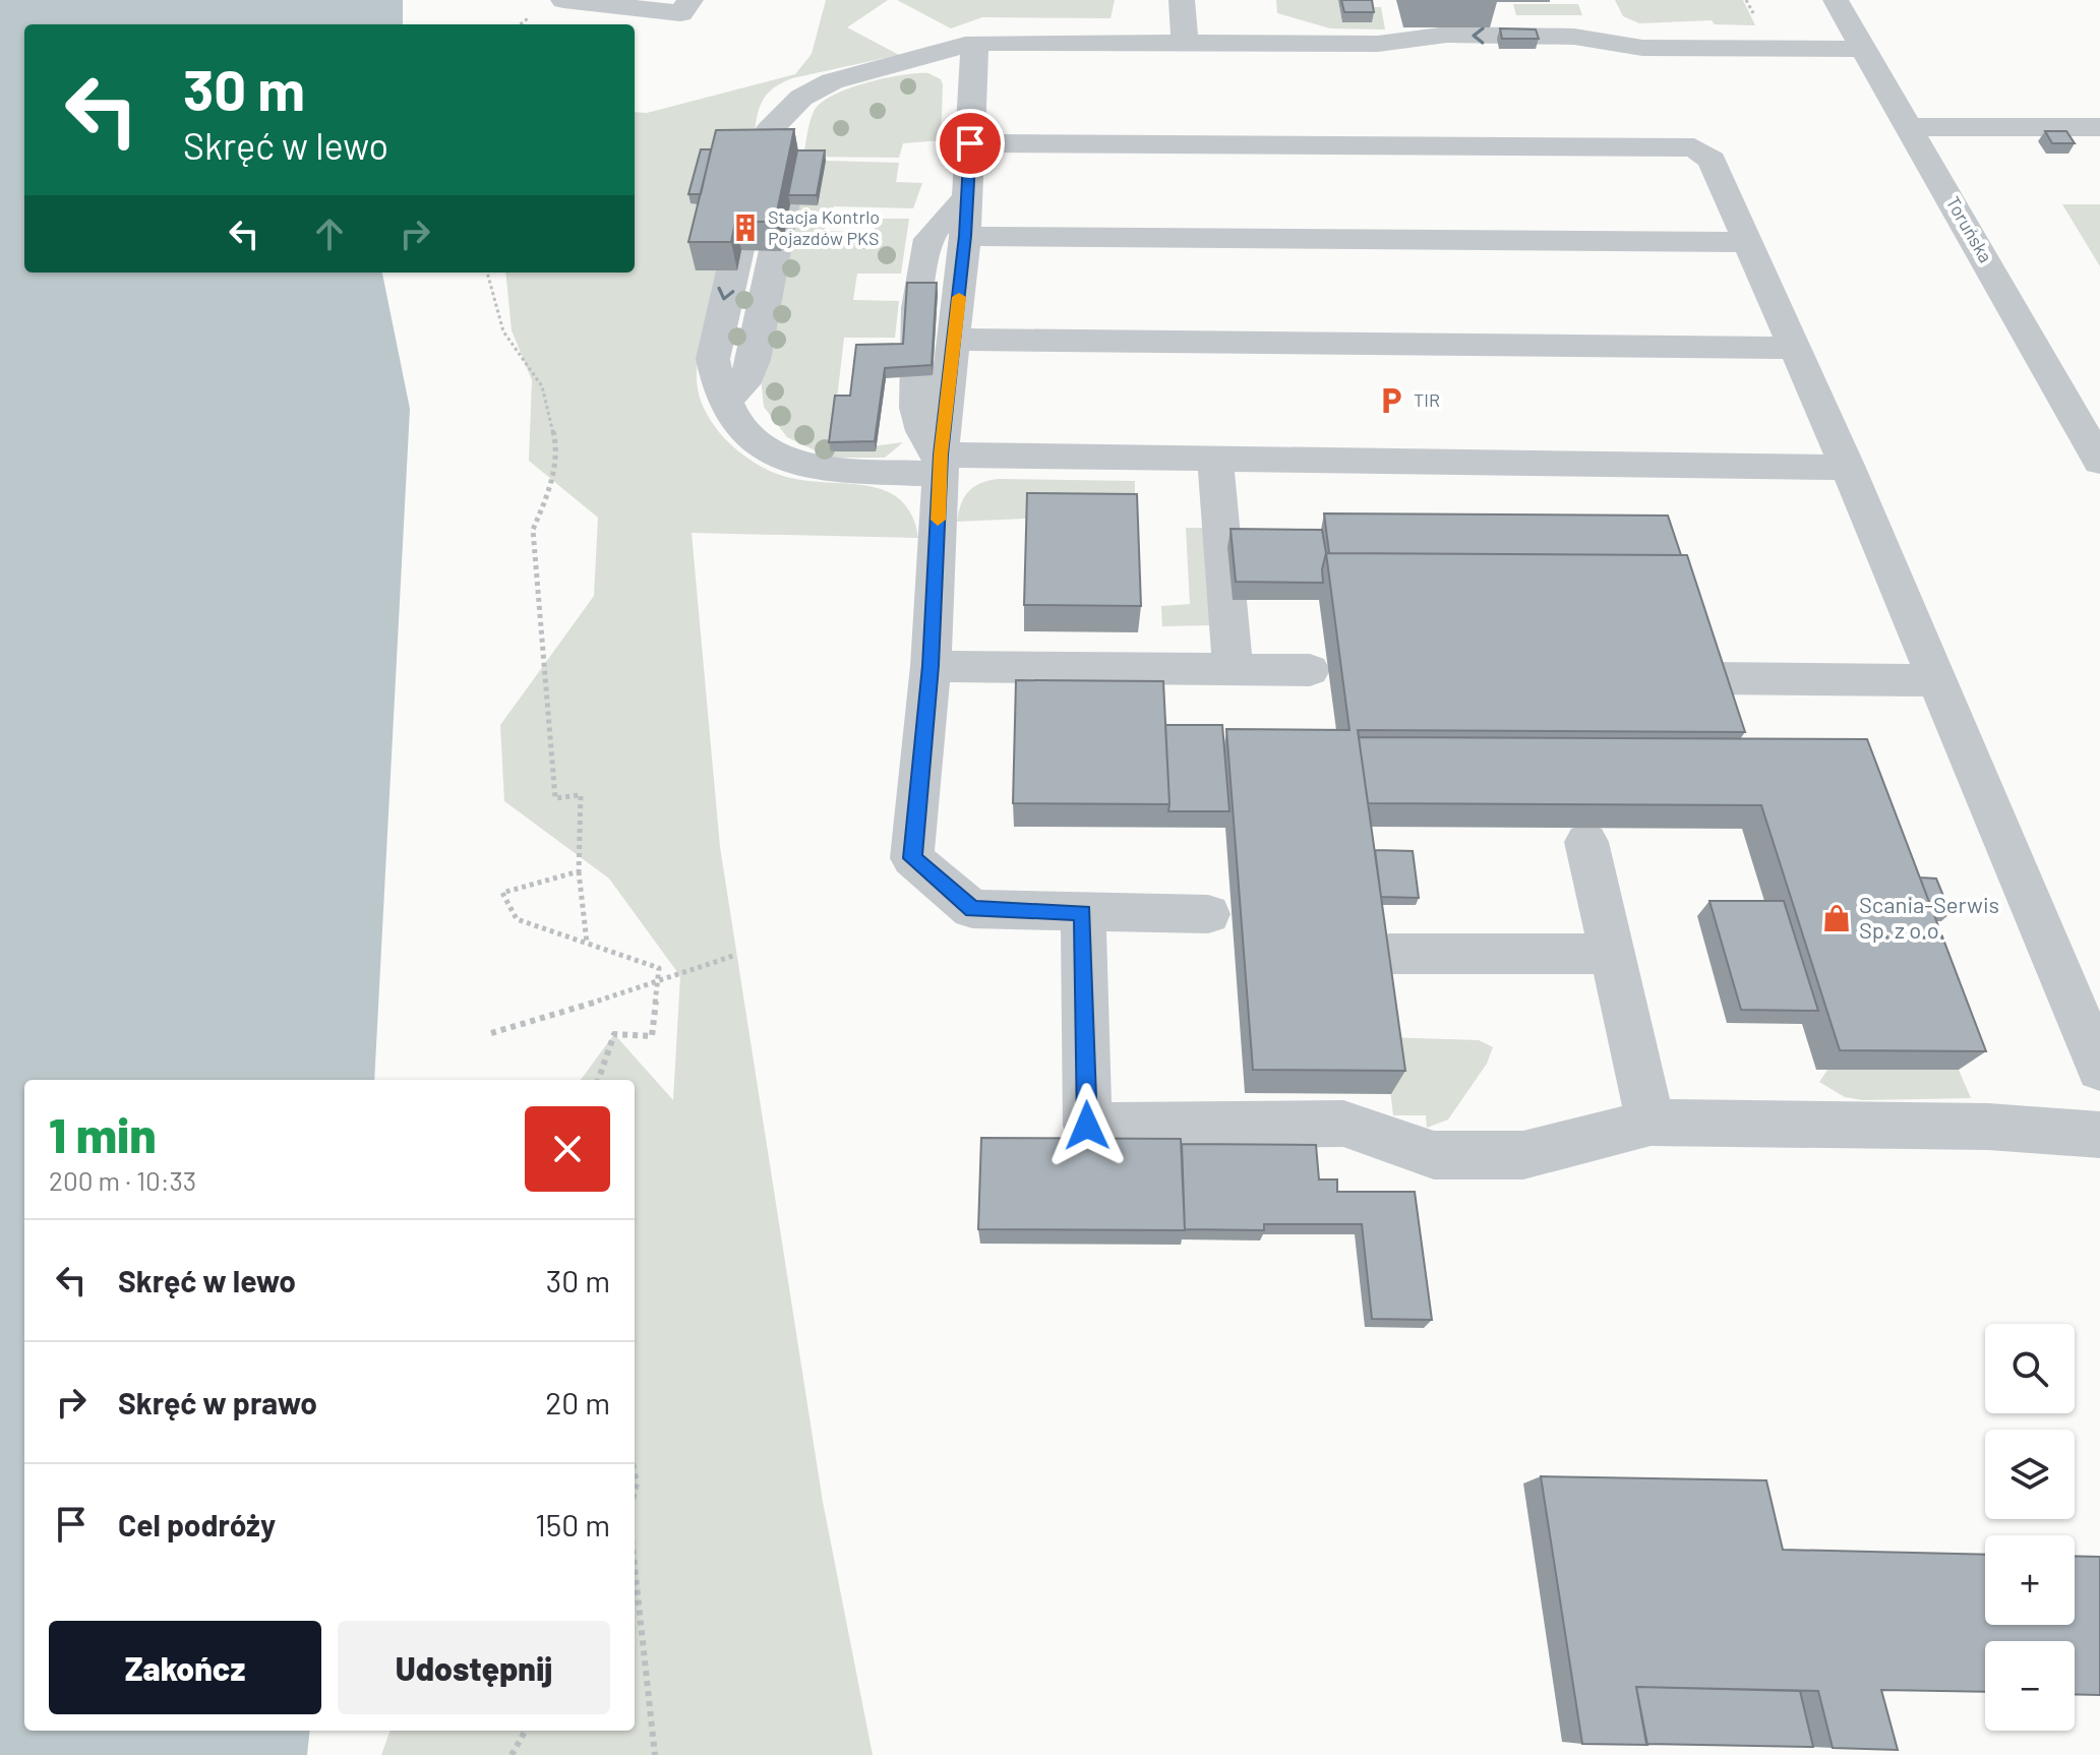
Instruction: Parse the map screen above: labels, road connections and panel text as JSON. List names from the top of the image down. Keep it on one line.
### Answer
{"streets":{"street":["Toruńska"]},"places":{"building":["Stacja Kontrlo Pojazdów PKS"],"parking":["TIR"],"shop":["Scania-Serwis Sp. z o.o."]},"page":{"turn":["30 m","Skręć w lewo"],"heading":["1 min","200 m · 10:33"],"list":[{"name":"Skręć w lewo","value":"30 m"},{"name":"Skręć w prawo","value":"20 m"},{"name":"Cel podróży","value":"150 m"}],"map_buttons":["+","−"],"buttons":["Zakończ","Udostępnij"]}}
